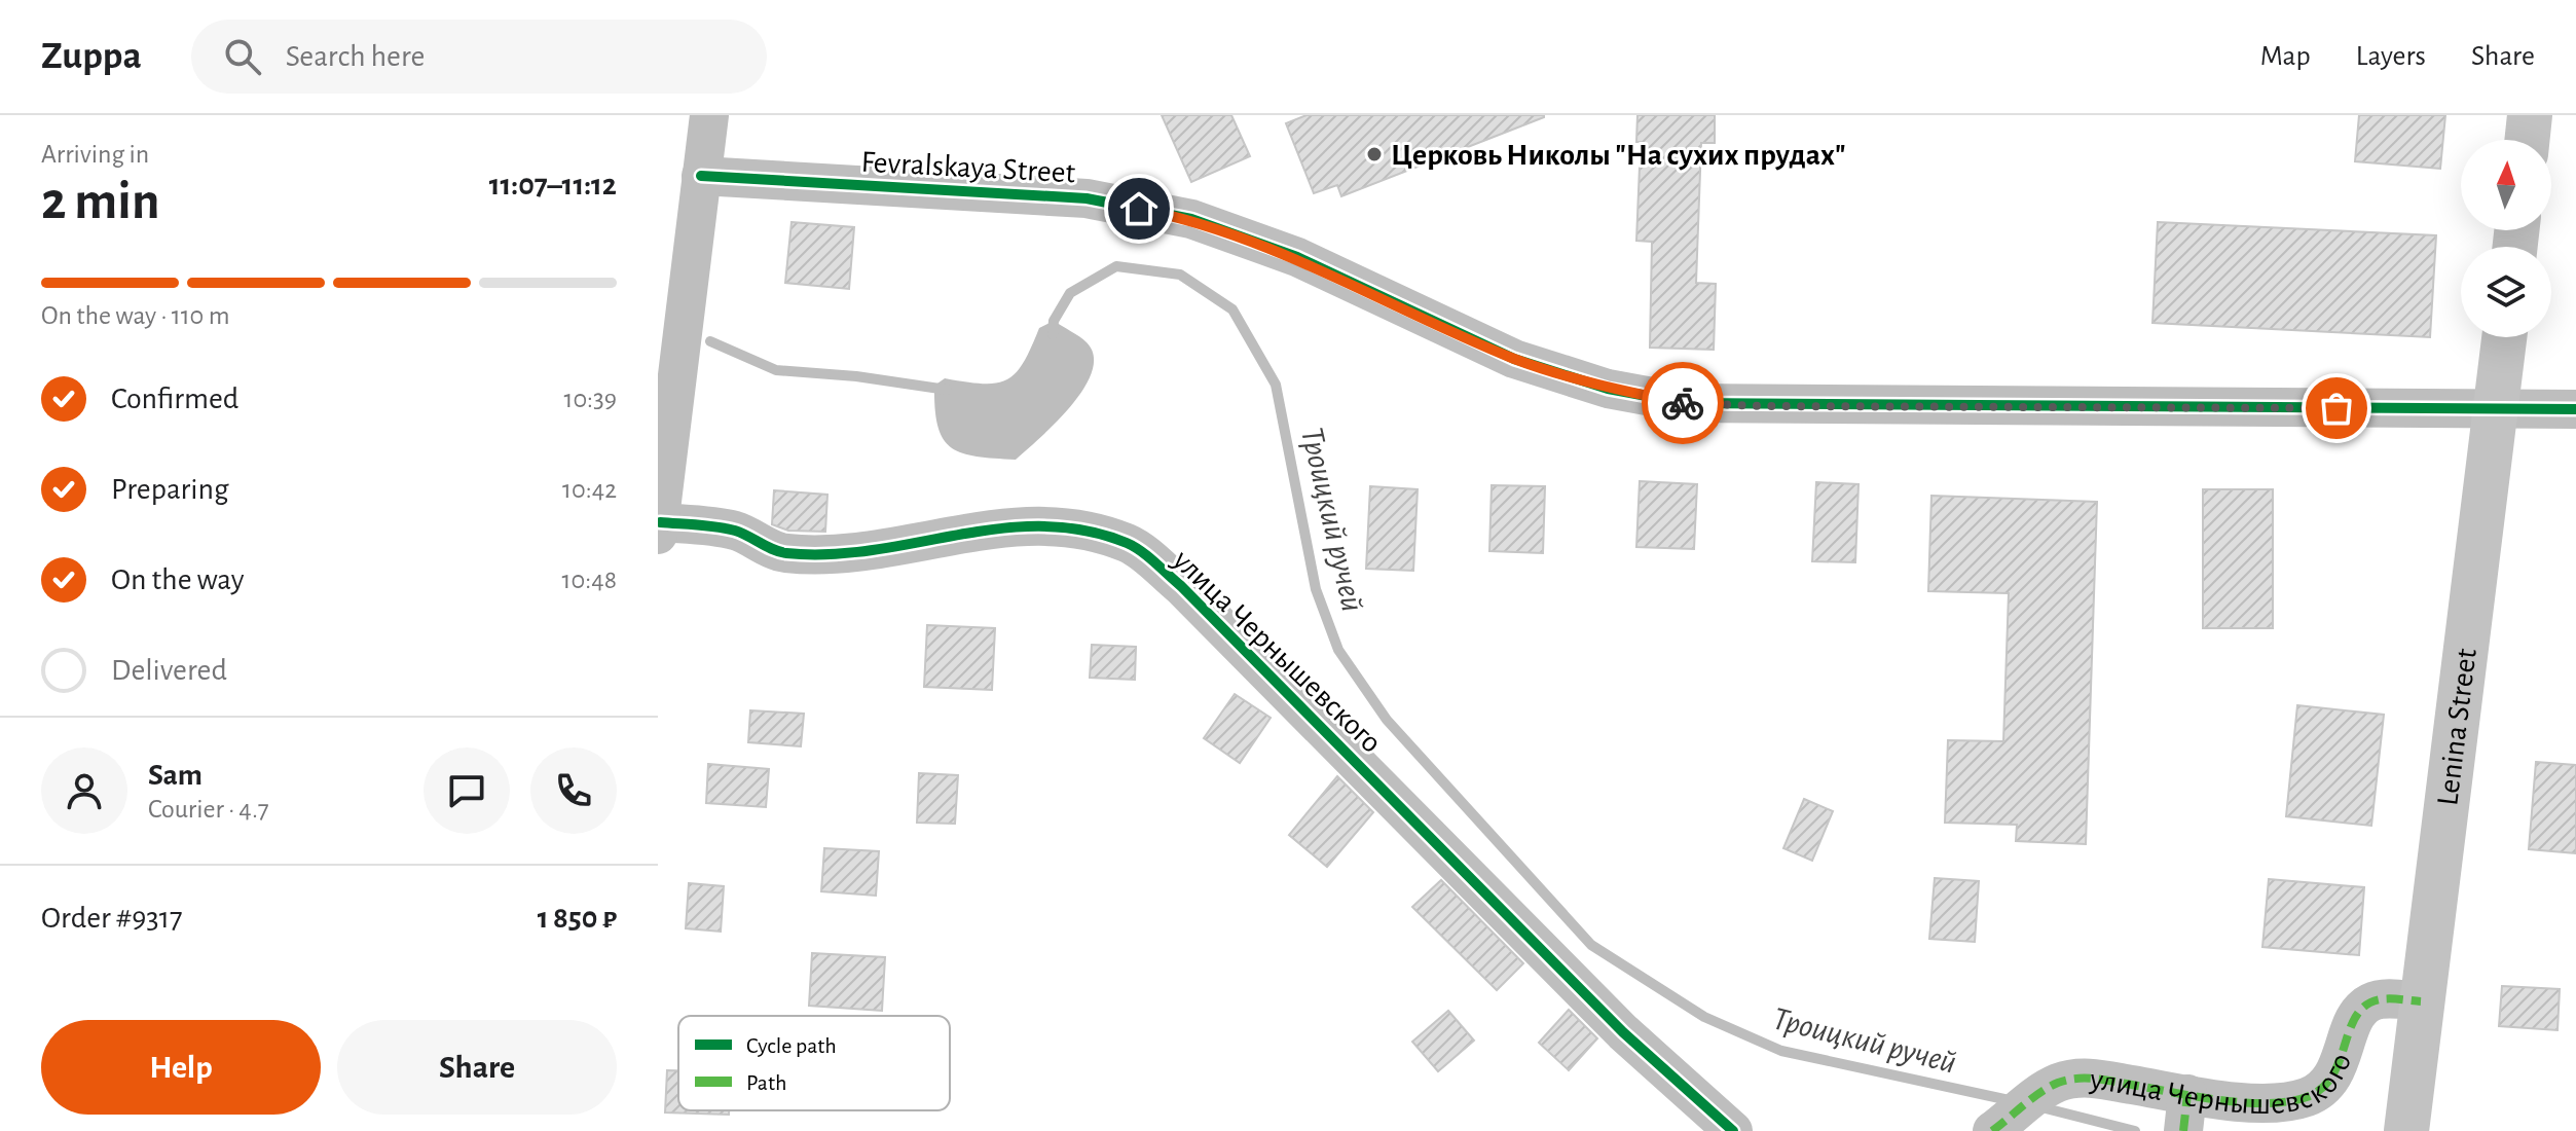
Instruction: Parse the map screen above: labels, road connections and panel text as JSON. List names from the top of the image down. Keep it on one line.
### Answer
{"streets":{"street":["Fevralskaya Street","улица Чернышевского","Lenina Street"]},"crossings":[["Fevralskaya Street","Lenina Street"],["улица Чернышевского","Lenina Street"]],"water":["Троицкий ручей"],"places":["Церковь Николы \"На сухих прудах\""],"legend":["Cycle path","Path"],"north":"top","page":{"header":"Zuppa","search":"Search here","nav":["Map","Layers","Share"],"heading":["2 min","Arriving in","11:07–11:12"],"panel":["Sam","Courier · 4.7","Order #9317","1 850 ₽"],"bar":"On the way · 110 m","list":[["Confirmed","10:39"],["Preparing","10:42"],["On the way","10:48"],"Delivered"],"buttons":["Help","Share"]}}
